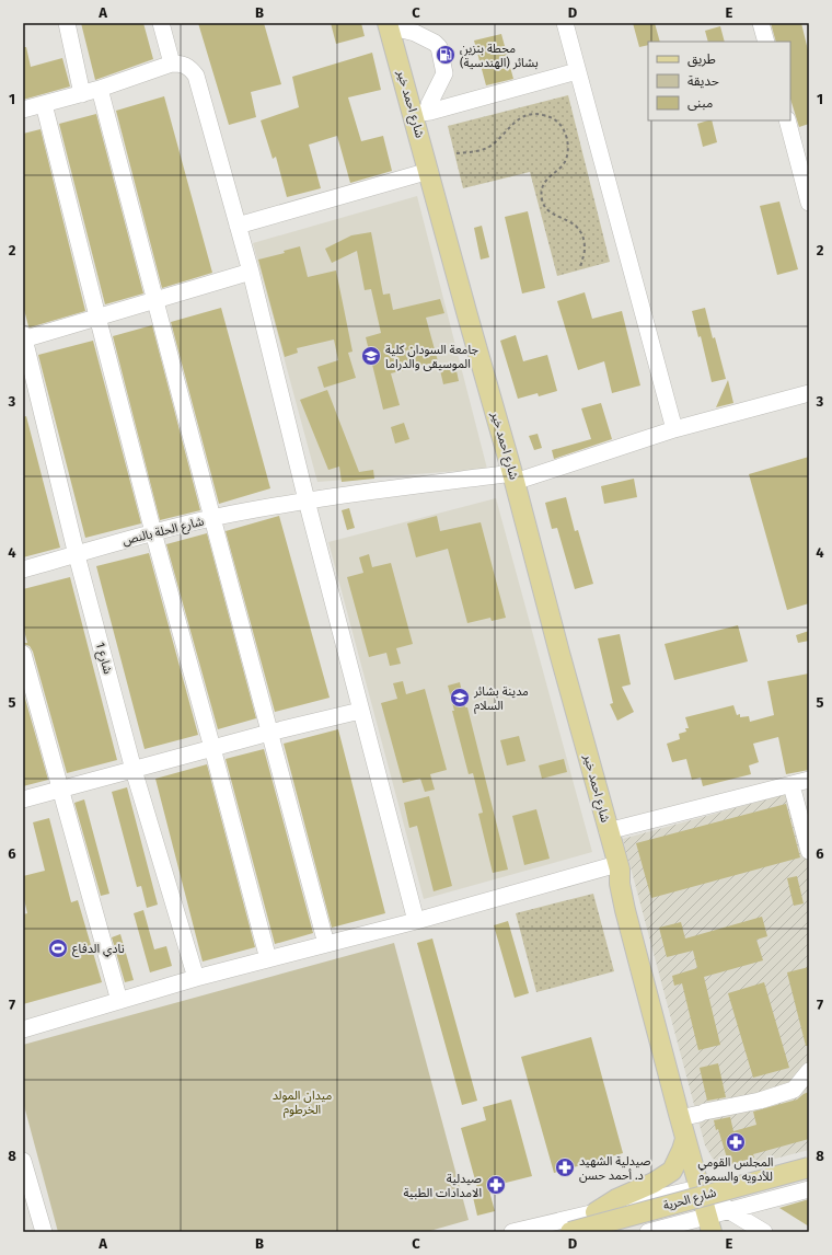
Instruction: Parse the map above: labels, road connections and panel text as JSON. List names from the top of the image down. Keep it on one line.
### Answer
{"streets":{"main road":["شارع احمد خير","شارع الحرية"],"street":["شارع الحلة بالنص","شارع 1"]},"crossings":[["شارع احمد خير","شارع الحلة بالنص"],["شارع الحلة بالنص","شارع 1"]],"parks":["ميدان المولد الخرطوم"],"places":{"fuel station":["محطة بنزين بشائر (الهندسية)"],"school or university":["جامعة السودان كلية الموسيقى والدراما","مدينة بشائر السلام"],"sports":["نادي الدفاع"],"pharmacy":["المجلس القومي للأدويه والسموم","صيدلية الشهيد د. أحمد حسن","صيدلية الامدادات الطبية"]},"legend":["طريق","حديقة","مبنى"],"grid":{"columns":["A","B","C","D","E"],"rows":["1","2","3","4","5","6","7","8"]}}
